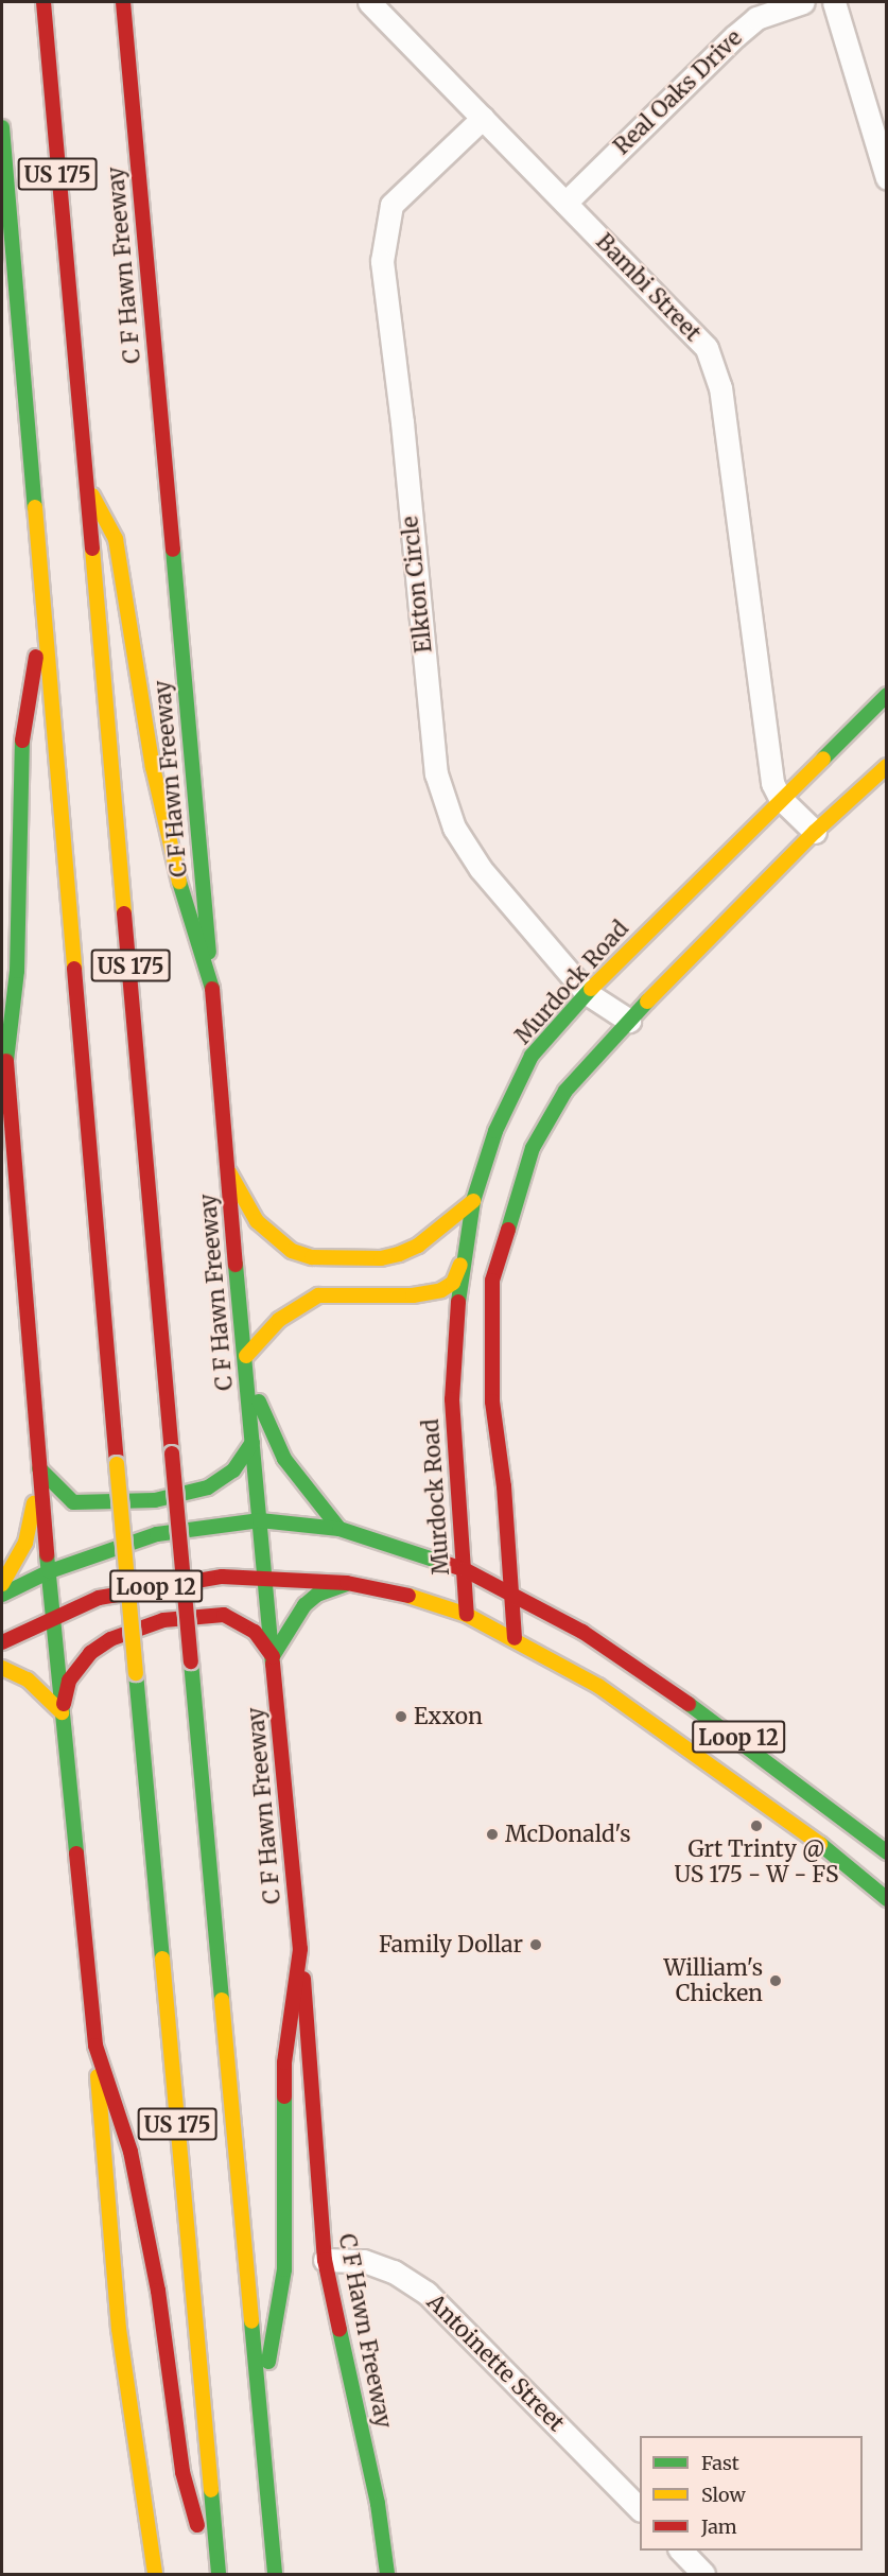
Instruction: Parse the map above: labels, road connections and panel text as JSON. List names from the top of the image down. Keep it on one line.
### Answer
{"streets":{"main road":["US 175","C F Hawn Freeway","Murdock Road","Loop 12"],"street":["Real Oaks Drive","Bambi Street","Elkton Circle","Antoinette Street"]},"crossings":[["Real Oaks Drive","Bambi Street"],["C F Hawn Freeway","Loop 12"],["C F Hawn Freeway","Antoinette Street"],["Bambi Street","Elkton Circle"],["Bambi Street","Murdock Road"],["Elkton Circle","Murdock Road"],["Murdock Road","Loop 12"]],"places":["Exxon","Grt Trinty @ US 175 - W - FS","McDonald's","Family Dollar","William's Chicken"],"legend":["Fast","Slow","Jam"]}
